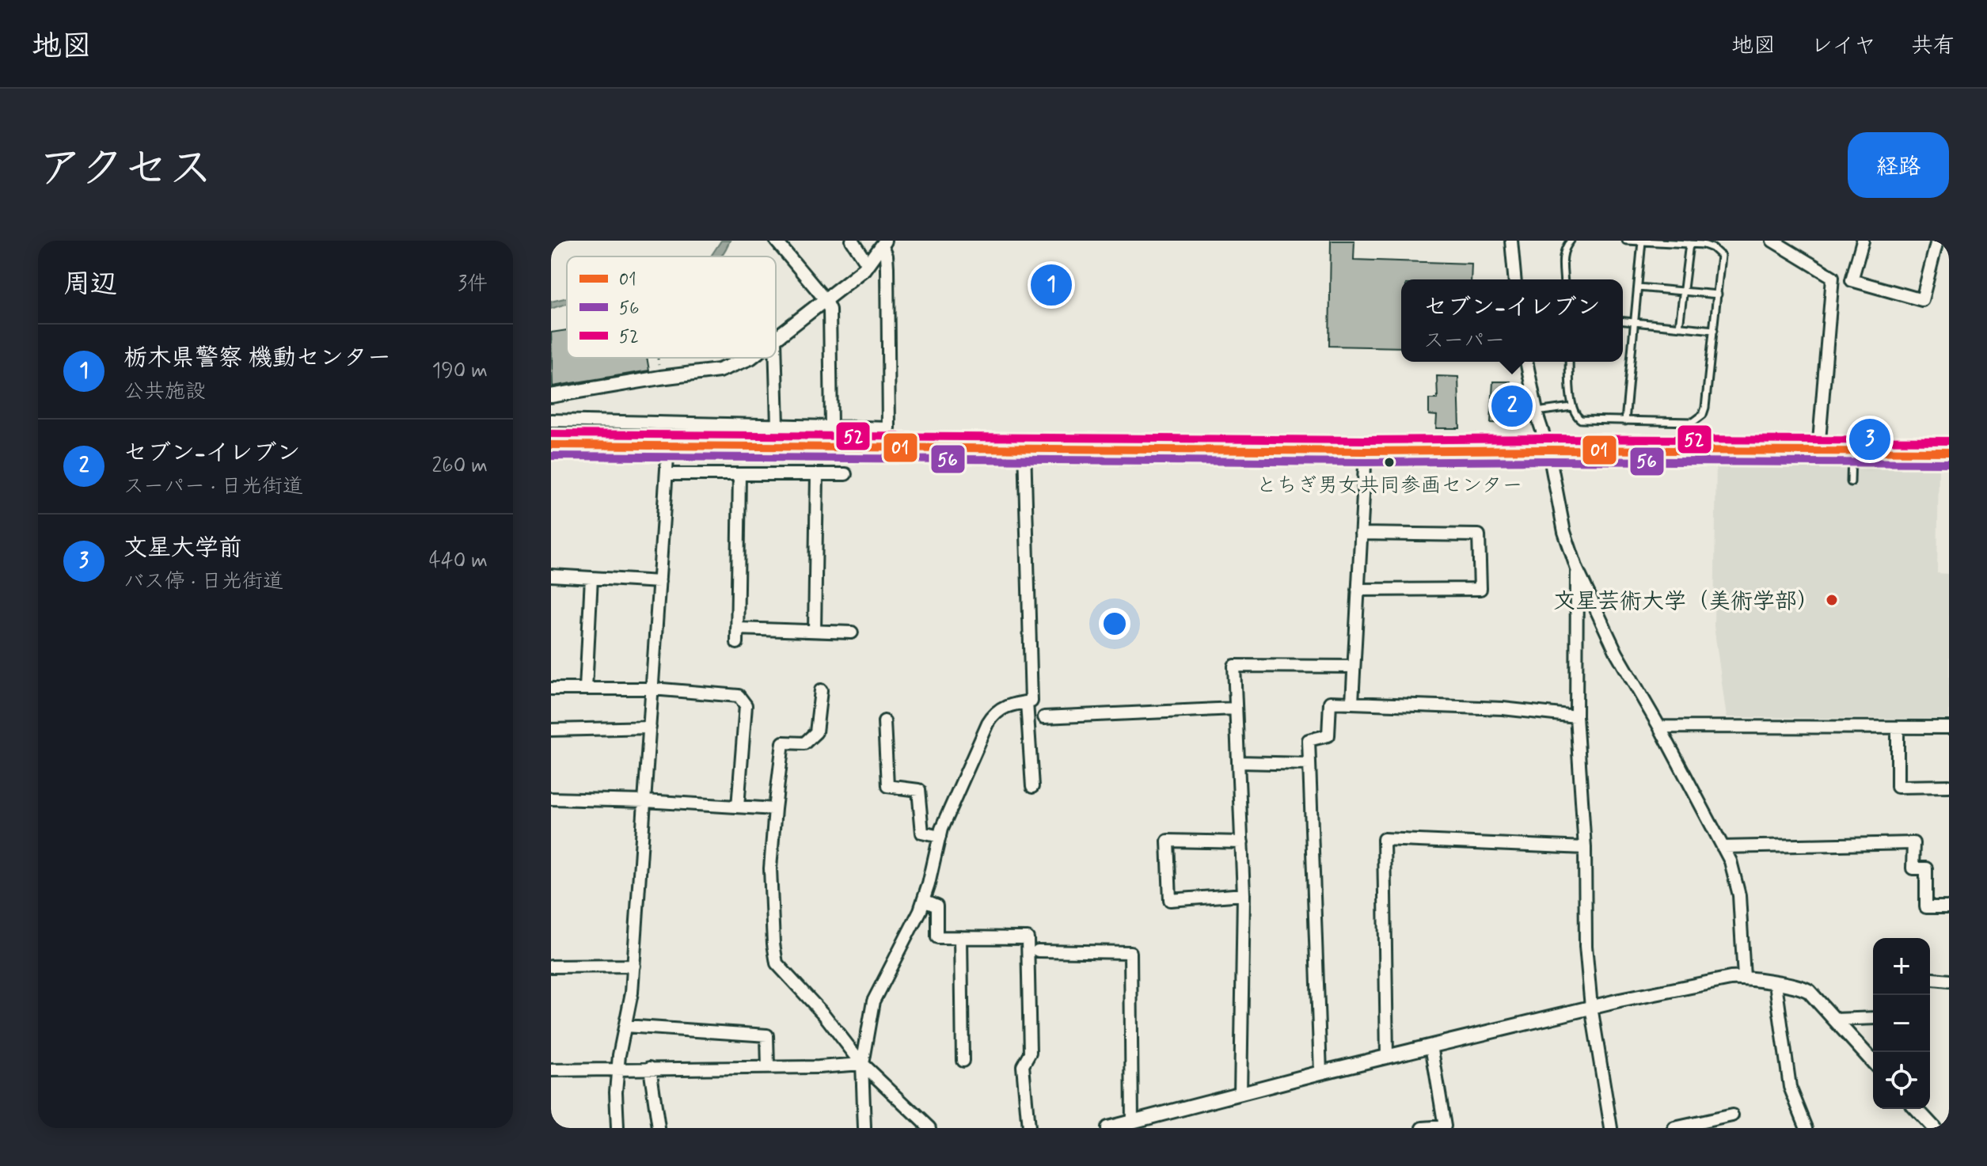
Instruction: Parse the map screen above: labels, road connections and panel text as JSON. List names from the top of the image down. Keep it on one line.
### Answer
{"places":["とちぎ男女共同参画センター","文星芸術大学（美術学部）"],"lines":["transit line 52","transit line 01","transit line 56"],"legend":["01","56","52"],"page":{"header":"地図","nav":["地図","レイヤ","共有"],"title":"アクセス","buttons":"経路","heading":["周辺","3件"],"pins":["1","2","3"],"popup":["セブン-イレブン","スーパー"],"list":[{"mark":"1","name":"栃木県警察 機動センター","note":"公共施設","value":"190 m"},{"mark":"2","name":"セブン-イレブン","note":"スーパー · 日光街道","value":"260 m"},{"mark":"3","name":"文星大学前","note":"バス停 · 日光街道","value":"440 m"}],"map_buttons":["+","−"]}}
